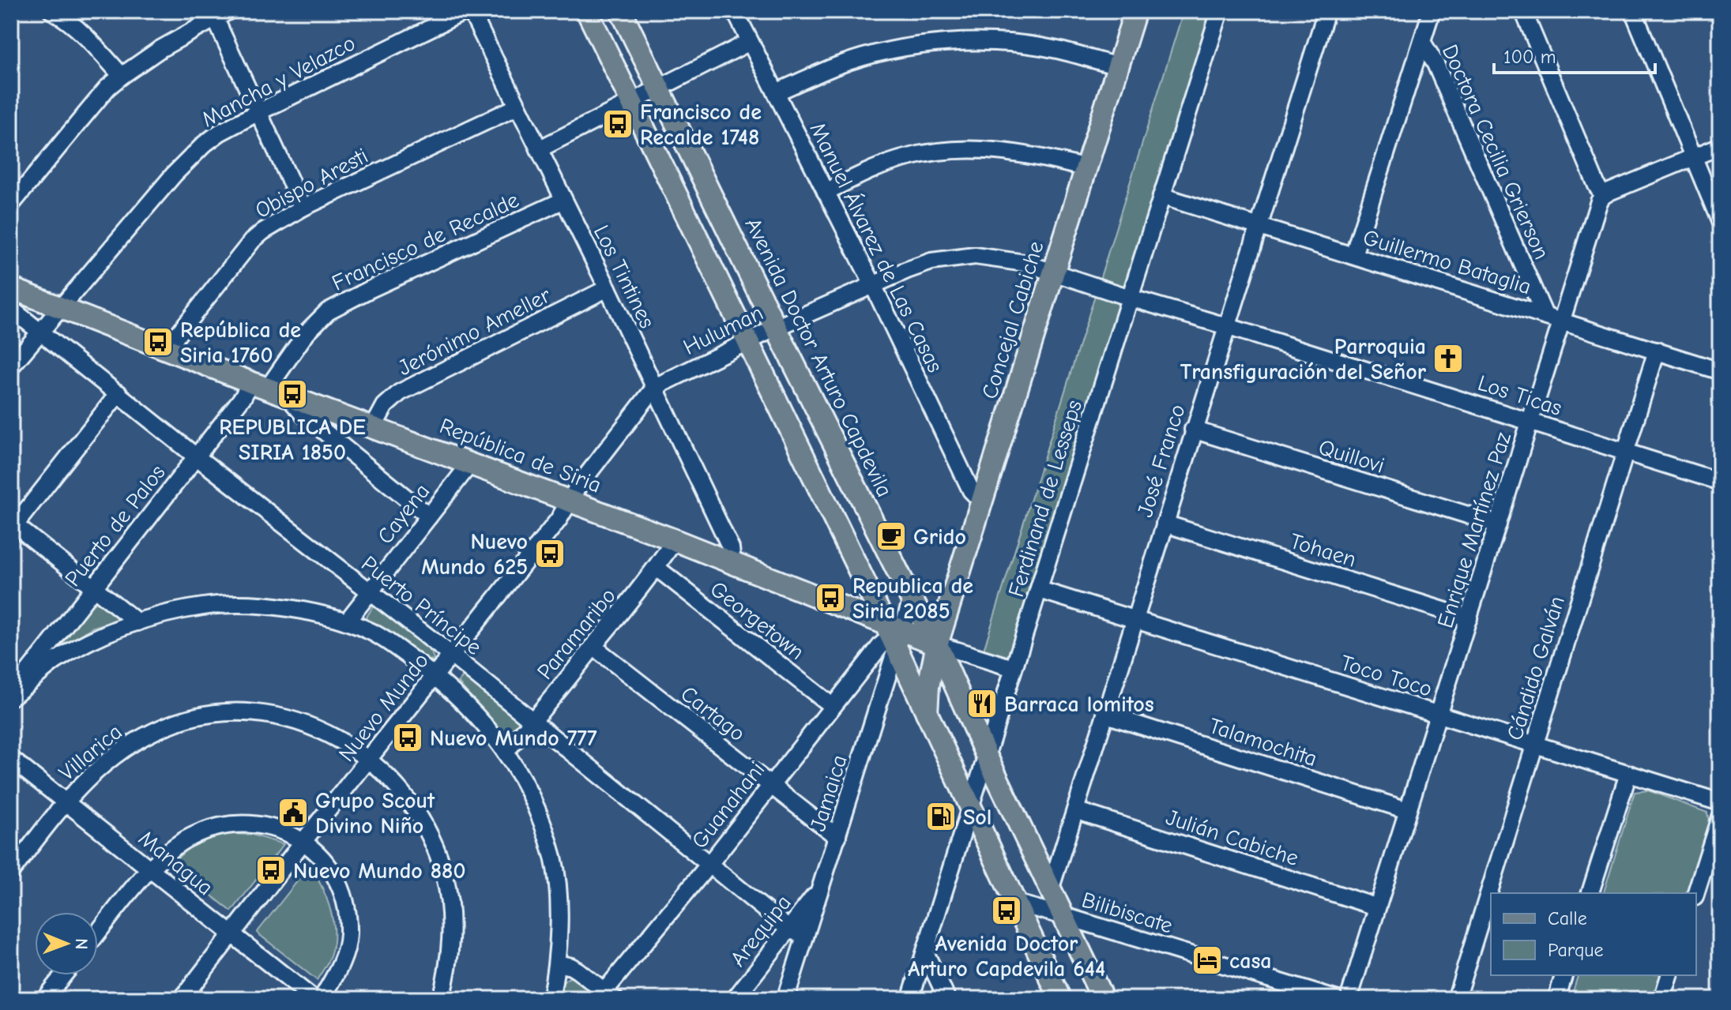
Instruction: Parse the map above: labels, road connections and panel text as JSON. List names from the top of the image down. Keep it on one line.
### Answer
{"streets":{"main road":["Concejal Cabiche","Avenida Doctor Arturo Capdevila","República de Siria"],"street":["Mancha y Velazco","Doctora Cecilia Grierson","Obispo Aresti","Francisco de Recalde","Manuel Álvarez de Las Casas","Guillermo Bataglia","Los Tintines","Huluman","Jerónimo Ameller","Los Ticas","Quillovi","José Franco","Ferdinand de Lesseps","Cayena","Puerto de Palos","Enrique Martínez Paz","Tohaen","Puerto Príncipe","Georgetown","Paramaribo","Cándido Galván","Toco Toco","Nuevo Mundo","Cartago","Talamochita","Villarica","Jamaica","Guanahani","Julián Cabiche","Managua","Bilibiscate","Arequipa"]},"crossings":[["Mancha y Velazco","República de Siria"],["Mancha y Velazco","Puerto Príncipe"],["Doctora Cecilia Grierson","Guillermo Bataglia"],["Obispo Aresti","Los Tintines"],["Obispo Aresti","República de Siria"],["Francisco de Recalde","Los Tintines"],["Francisco de Recalde","República de Siria"],["Francisco de Recalde","Puerto de Palos"],["Manuel Álvarez de Las Casas","Concejal Cabiche"],["Manuel Álvarez de Las Casas","Huluman"],["Guillermo Bataglia","José Franco"],["Guillermo Bataglia","Ferdinand de Lesseps"],["Guillermo Bataglia","Enrique Martínez Paz"],["Guillermo Bataglia","Cándido Galván"],["Los Tintines","Huluman"],["Los Tintines","Jerónimo Ameller"],["Los Tintines","República de Siria"],["Concejal Cabiche","Huluman"],["Concejal Cabiche","Avenida Doctor Arturo Capdevila"],["Concejal Cabiche","Los Ticas"],["Concejal Cabiche","República de Siria"],["Huluman","Avenida Doctor Arturo Capdevila"],["Huluman","Los Ticas"],["Huluman","República de Siria"],["Huluman","Nuevo Mundo"],["Jerónimo Ameller","República de Siria"],["Avenida Doctor Arturo Capdevila","República de Siria"],["Avenida Doctor Arturo Capdevila","José Franco"],["Avenida Doctor Arturo Capdevila","Ferdinand de Lesseps"],["Avenida Doctor Arturo Capdevila","Jamaica"],["Avenida Doctor Arturo Capdevila","Bilibiscate"],["Los Ticas","José Franco"],["Los Ticas","Ferdinand de Lesseps"],["Los Ticas","Enrique Martínez Paz"],["Los Ticas","Cándido Galván"],["República de Siria","Ferdinand de Lesseps"],["República de Siria","Cayena"],["República de Siria","Puerto de Palos"],["República de Siria","Paramaribo"],["República de Siria","Nuevo Mundo"],["República de Siria","Jamaica"],["República de Siria","Guanahani"],["Quillovi","José Franco"],["Quillovi","Enrique Martínez Paz"],["José Franco","Tohaen"],["José Franco","Toco Toco"],["José Franco","Talamochita"],["José Franco","Julián Cabiche"],["Ferdinand de Lesseps","Toco Toco"],["Cayena","Puerto Príncipe"],["Puerto de Palos","Puerto Príncipe"],["Enrique Martínez Paz","Tohaen"],["Enrique Martínez Paz","Toco Toco"],["Enrique Martínez Paz","Talamochita"],["Enrique Martínez Paz","Julián Cabiche"],["Puerto Príncipe","Paramaribo"],["Puerto Príncipe","Nuevo Mundo"],["Puerto Príncipe","Jamaica"],["Puerto Príncipe","Guanahani"],["Puerto Príncipe","Arequipa"],["Georgetown","Paramaribo"],["Georgetown","Guanahani"],["Paramaribo","Cartago"],["Cándido Galván","Toco Toco"],["Nuevo Mundo","Villarica"],["Nuevo Mundo","Managua"],["Cartago","Jamaica"],["Cartago","Guanahani"],["Villarica","Managua"],["Jamaica","Guanahani"],["Jamaica","Arequipa"]],"places":{"bus stop":["Francisco de Recalde 1748","República de Siria 1760","REPUBLICA DE SIRIA 1850","Nuevo Mundo 625","Republica de Siria 2085","Nuevo Mundo 777","Nuevo Mundo 880","Avenida Doctor Arturo Capdevila 644"],"church":["Parroquia Transfiguración del Señor"],"cafe":["Grido"],"restaurant":["Barraca lomitos"],"public building":["Grupo Scout Divino Niño"],"fuel station":["Sol"],"hotel":["casa"]},"legend":["Calle","Parque"],"scale_bar":"100 m","north":"right"}
